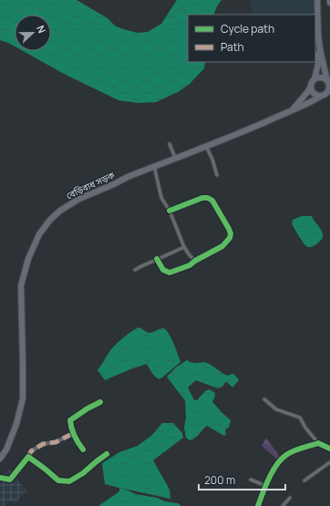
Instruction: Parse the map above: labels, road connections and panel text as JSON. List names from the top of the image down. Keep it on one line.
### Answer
{"streets":{"highway":["বেড়িবাধ সড়ক"]},"legend":["Cycle path","Path"],"scale_bar":"200 m","north":"right"}
